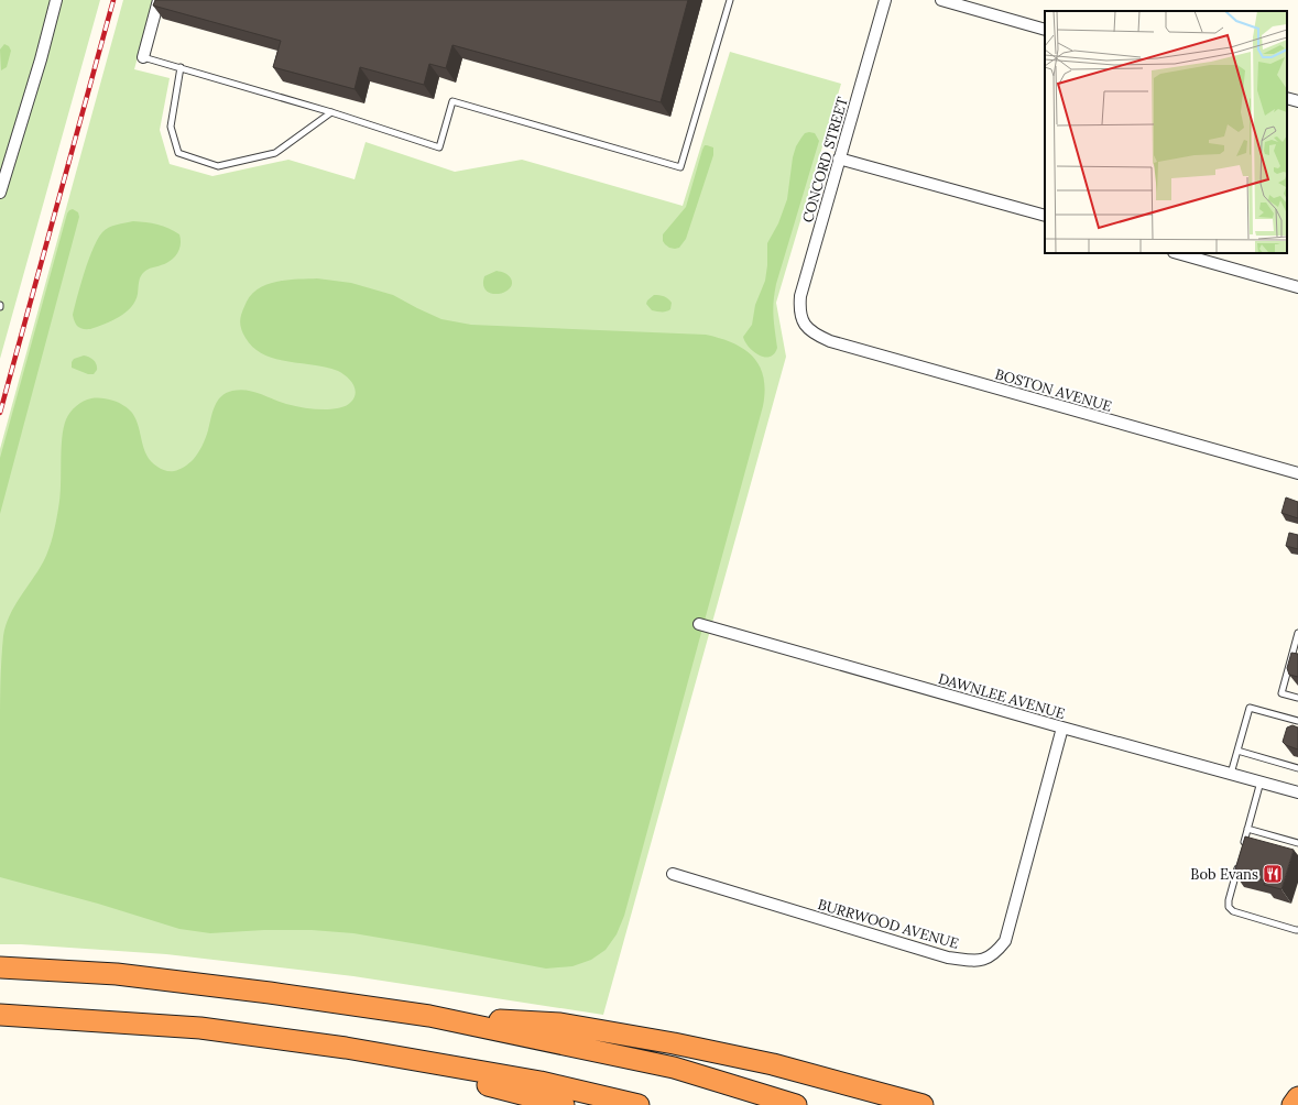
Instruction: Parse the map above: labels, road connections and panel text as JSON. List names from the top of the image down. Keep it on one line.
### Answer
{"streets":{"street":["CONCORD STREET","BOSTON AVENUE","DAWNLEE AVENUE","BURRWOOD AVENUE"]},"crossings":[["CONCORD STREET","BOSTON AVENUE"],["DAWNLEE AVENUE","BURRWOOD AVENUE"]],"places":{"restaurant":["Bob Evans"]}}
